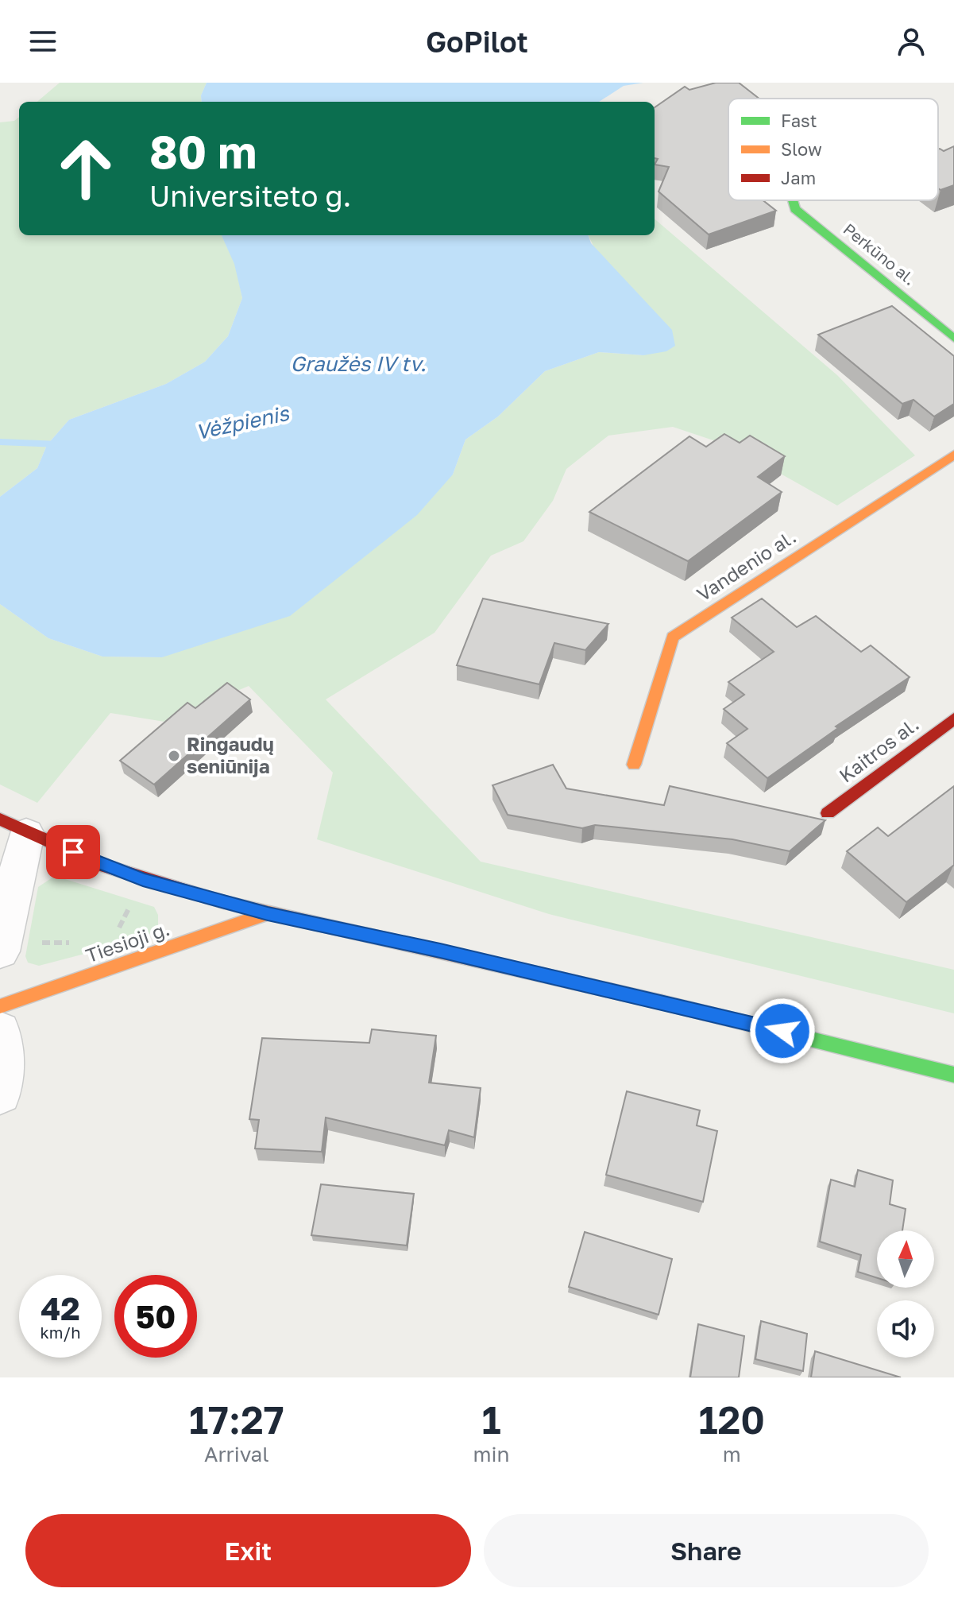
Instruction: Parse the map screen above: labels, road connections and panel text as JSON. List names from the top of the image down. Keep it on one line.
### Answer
{"streets":{"street":["Perkūno al.","Vandenio al.","Kaitros al.","Tiesioji g."]},"water":["Graužės IV tv.","Vėžpienis"],"places":["Ringaudų seniūnija"],"legend":["Fast","Slow","Jam"],"north":"top","page":{"header":"GoPilot","turn":["80 m","Universiteto g."],"speed":"42 km/h","limit":"50","eta":["17:27","Arrival","1","min","120","m"],"buttons":["Exit","Share"]}}
